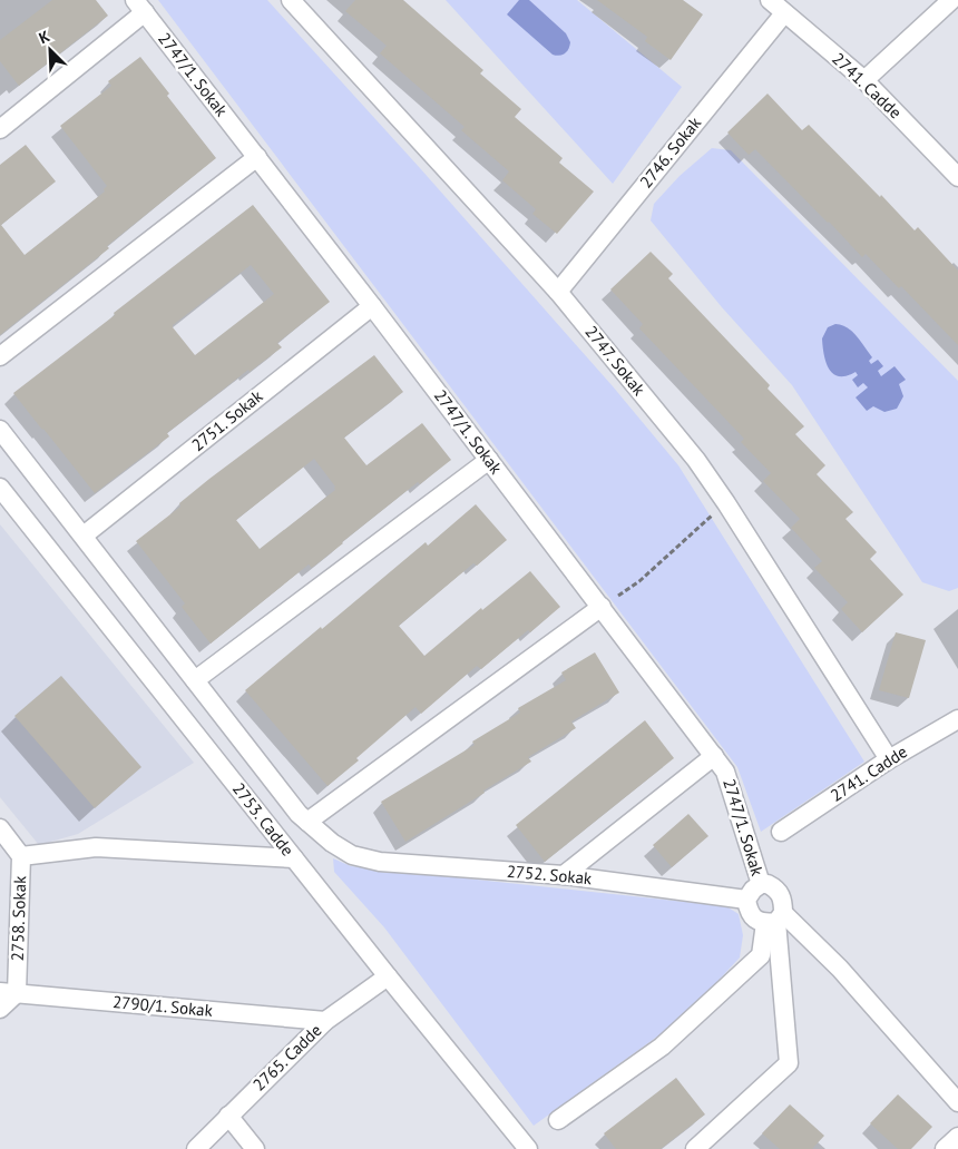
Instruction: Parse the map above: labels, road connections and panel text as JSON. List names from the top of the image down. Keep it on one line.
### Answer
{"streets":{"street":["2747/1. Sokak","2741. Cadde","2746. Sokak","2747. Sokak","2751. Sokak","2753. Cadde","2752. Sokak","2758. Sokak","2790/1. Sokak","2765. Cadde"]},"crossings":[["2747/1. Sokak","2751. Sokak"],["2747/1. Sokak","2752. Sokak"],["2741. Cadde","2746. Sokak"],["2741. Cadde","2747. Sokak"],["2746. Sokak","2747. Sokak"],["2751. Sokak","2752. Sokak"],["2753. Cadde","2765. Cadde"],["2758. Sokak","2790/1. Sokak"],["2790/1. Sokak","2765. Cadde"]],"north":"top left"}
